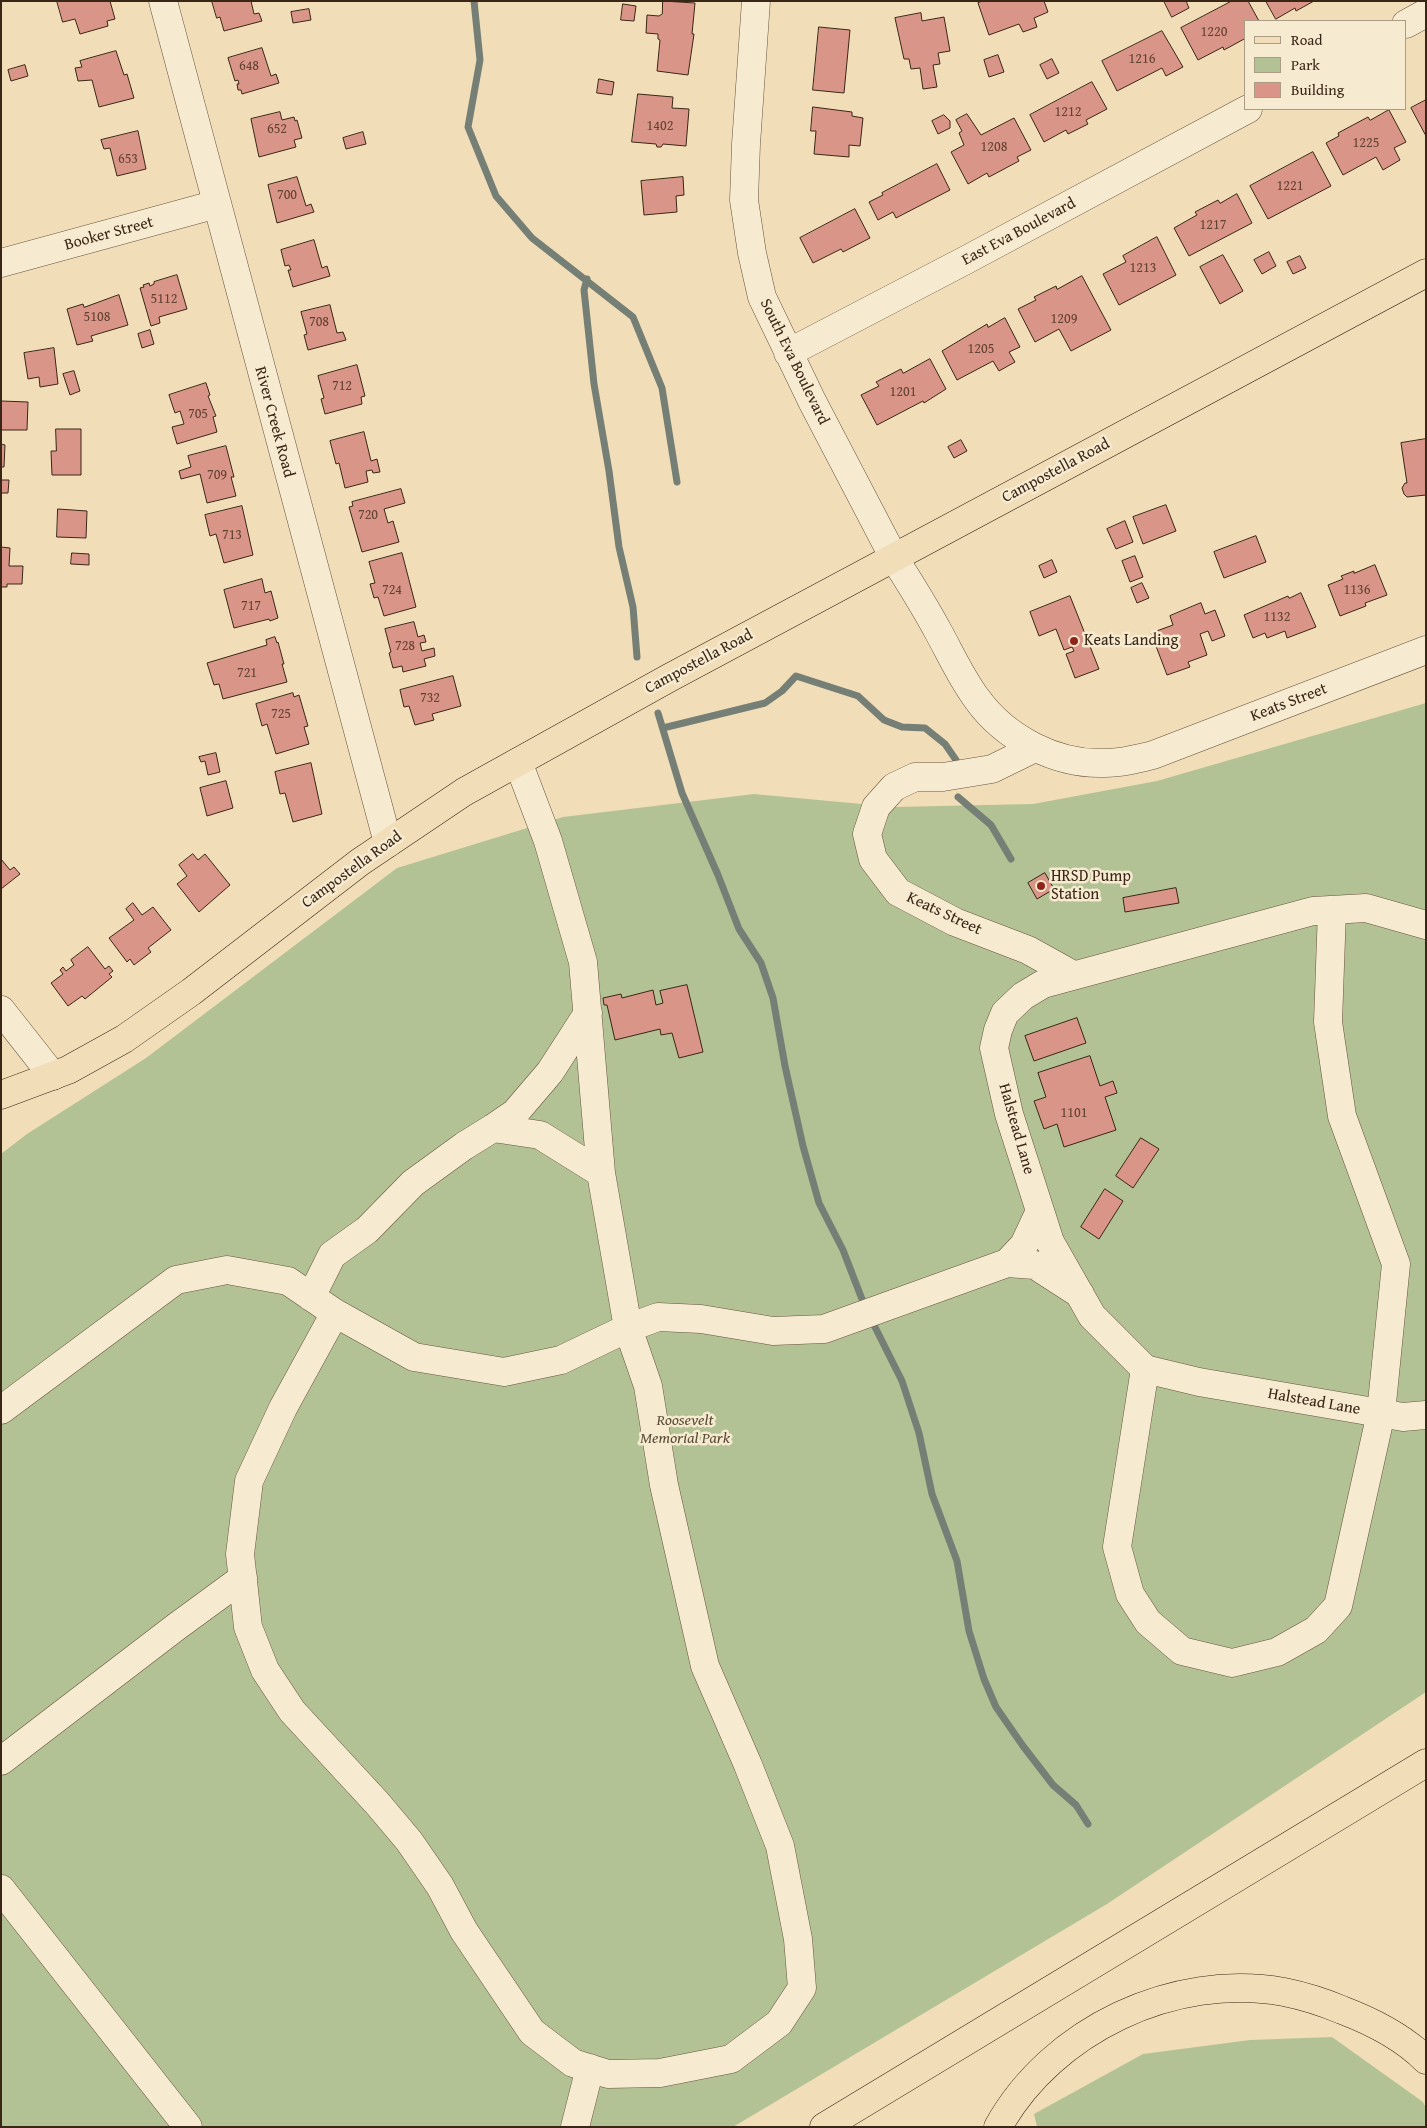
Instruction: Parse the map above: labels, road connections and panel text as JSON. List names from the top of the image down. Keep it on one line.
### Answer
{"streets":{"main road":["Campostella Road"],"street":["East Eva Boulevard","Booker Street","South Eva Boulevard","River Creek Road","Keats Street","Halstead Lane"]},"crossings":[["East Eva Boulevard","South Eva Boulevard"],["Booker Street","River Creek Road"],["South Eva Boulevard","Campostella Road"],["South Eva Boulevard","Keats Street"],["River Creek Road","Campostella Road"],["Campostella Road","Keats Street"],["Keats Street","Halstead Lane"]],"parks":["Roosevelt Memorial Park"],"places":["Keats Landing","HRSD Pump Station"],"house_numbers":["1220","1216","648","1212","1402","652","1225","1208","653","1221","700","1217","1213","5112","5108","1209","708","1205","712","1201","705","709","720","713","724","1136","717","1132","728","721","732","725","1101"],"legend":["Road","Park","Building"]}
